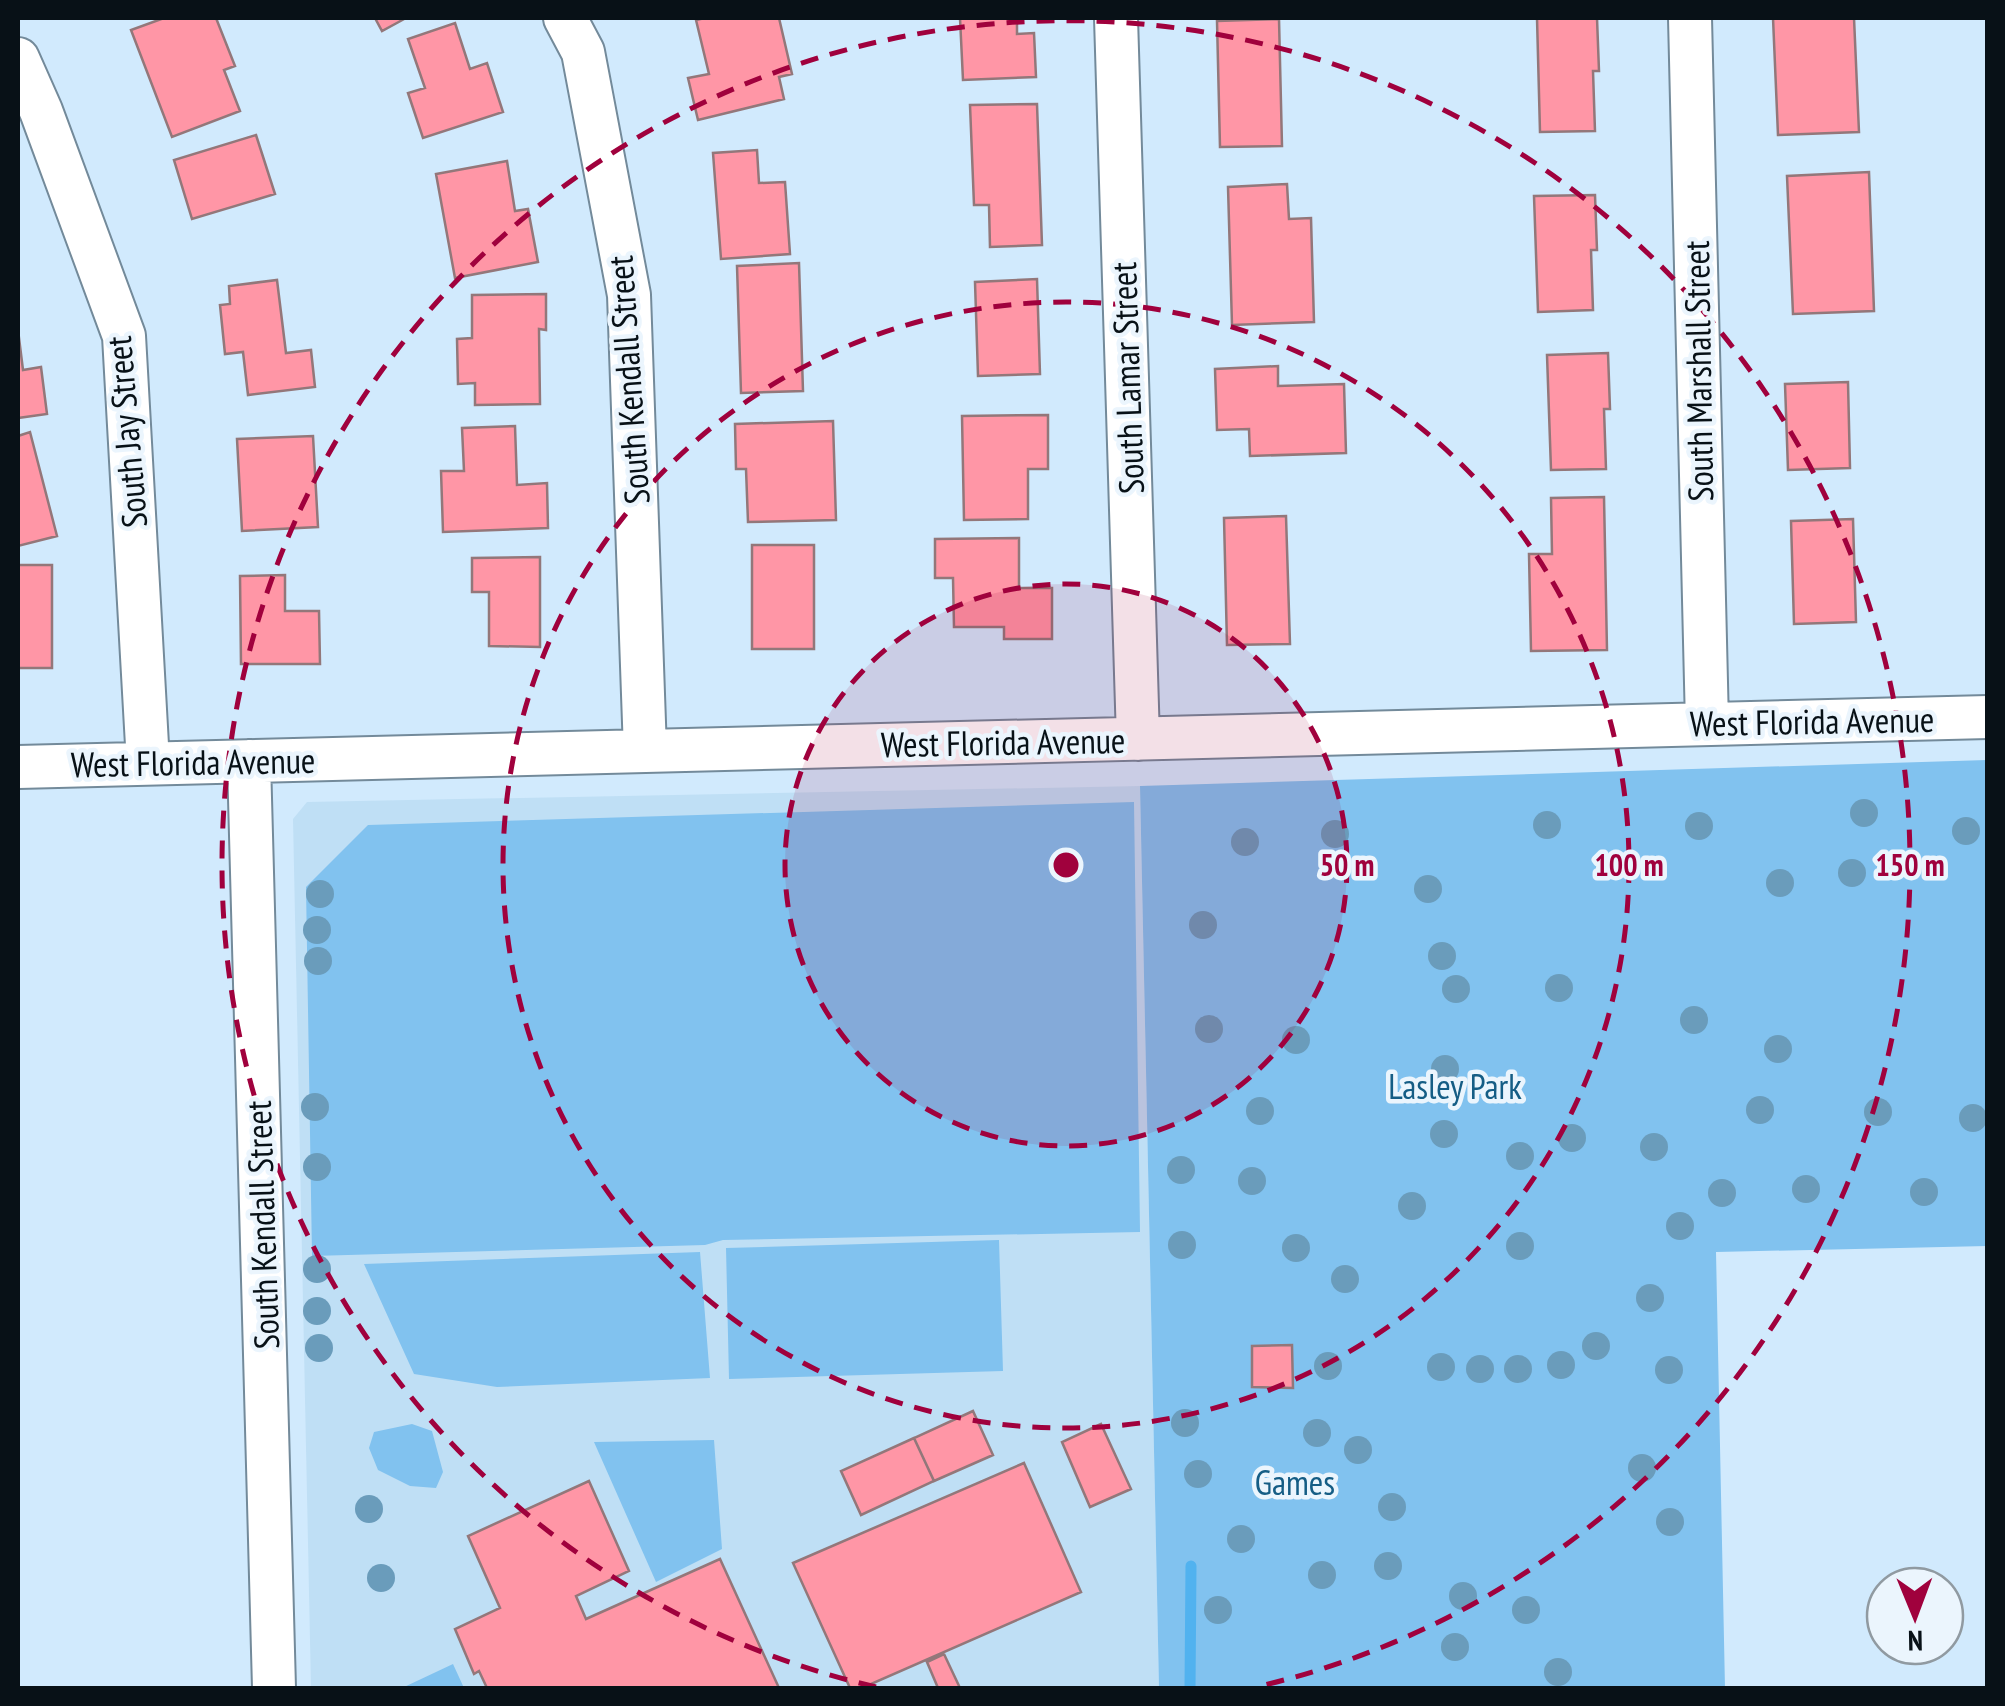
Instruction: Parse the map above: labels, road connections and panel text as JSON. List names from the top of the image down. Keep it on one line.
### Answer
{"streets":{"street":["South Marshall Street","South Lamar Street","South Kendall Street","South Jay Street","West Florida Avenue"]},"crossings":[["South Marshall Street","West Florida Avenue"],["South Lamar Street","West Florida Avenue"],["South Kendall Street","West Florida Avenue"],["South Jay Street","West Florida Avenue"]],"parks":["Lasley Park","Games"],"north":"bottom","rings":["50 m","100 m","150 m"]}
